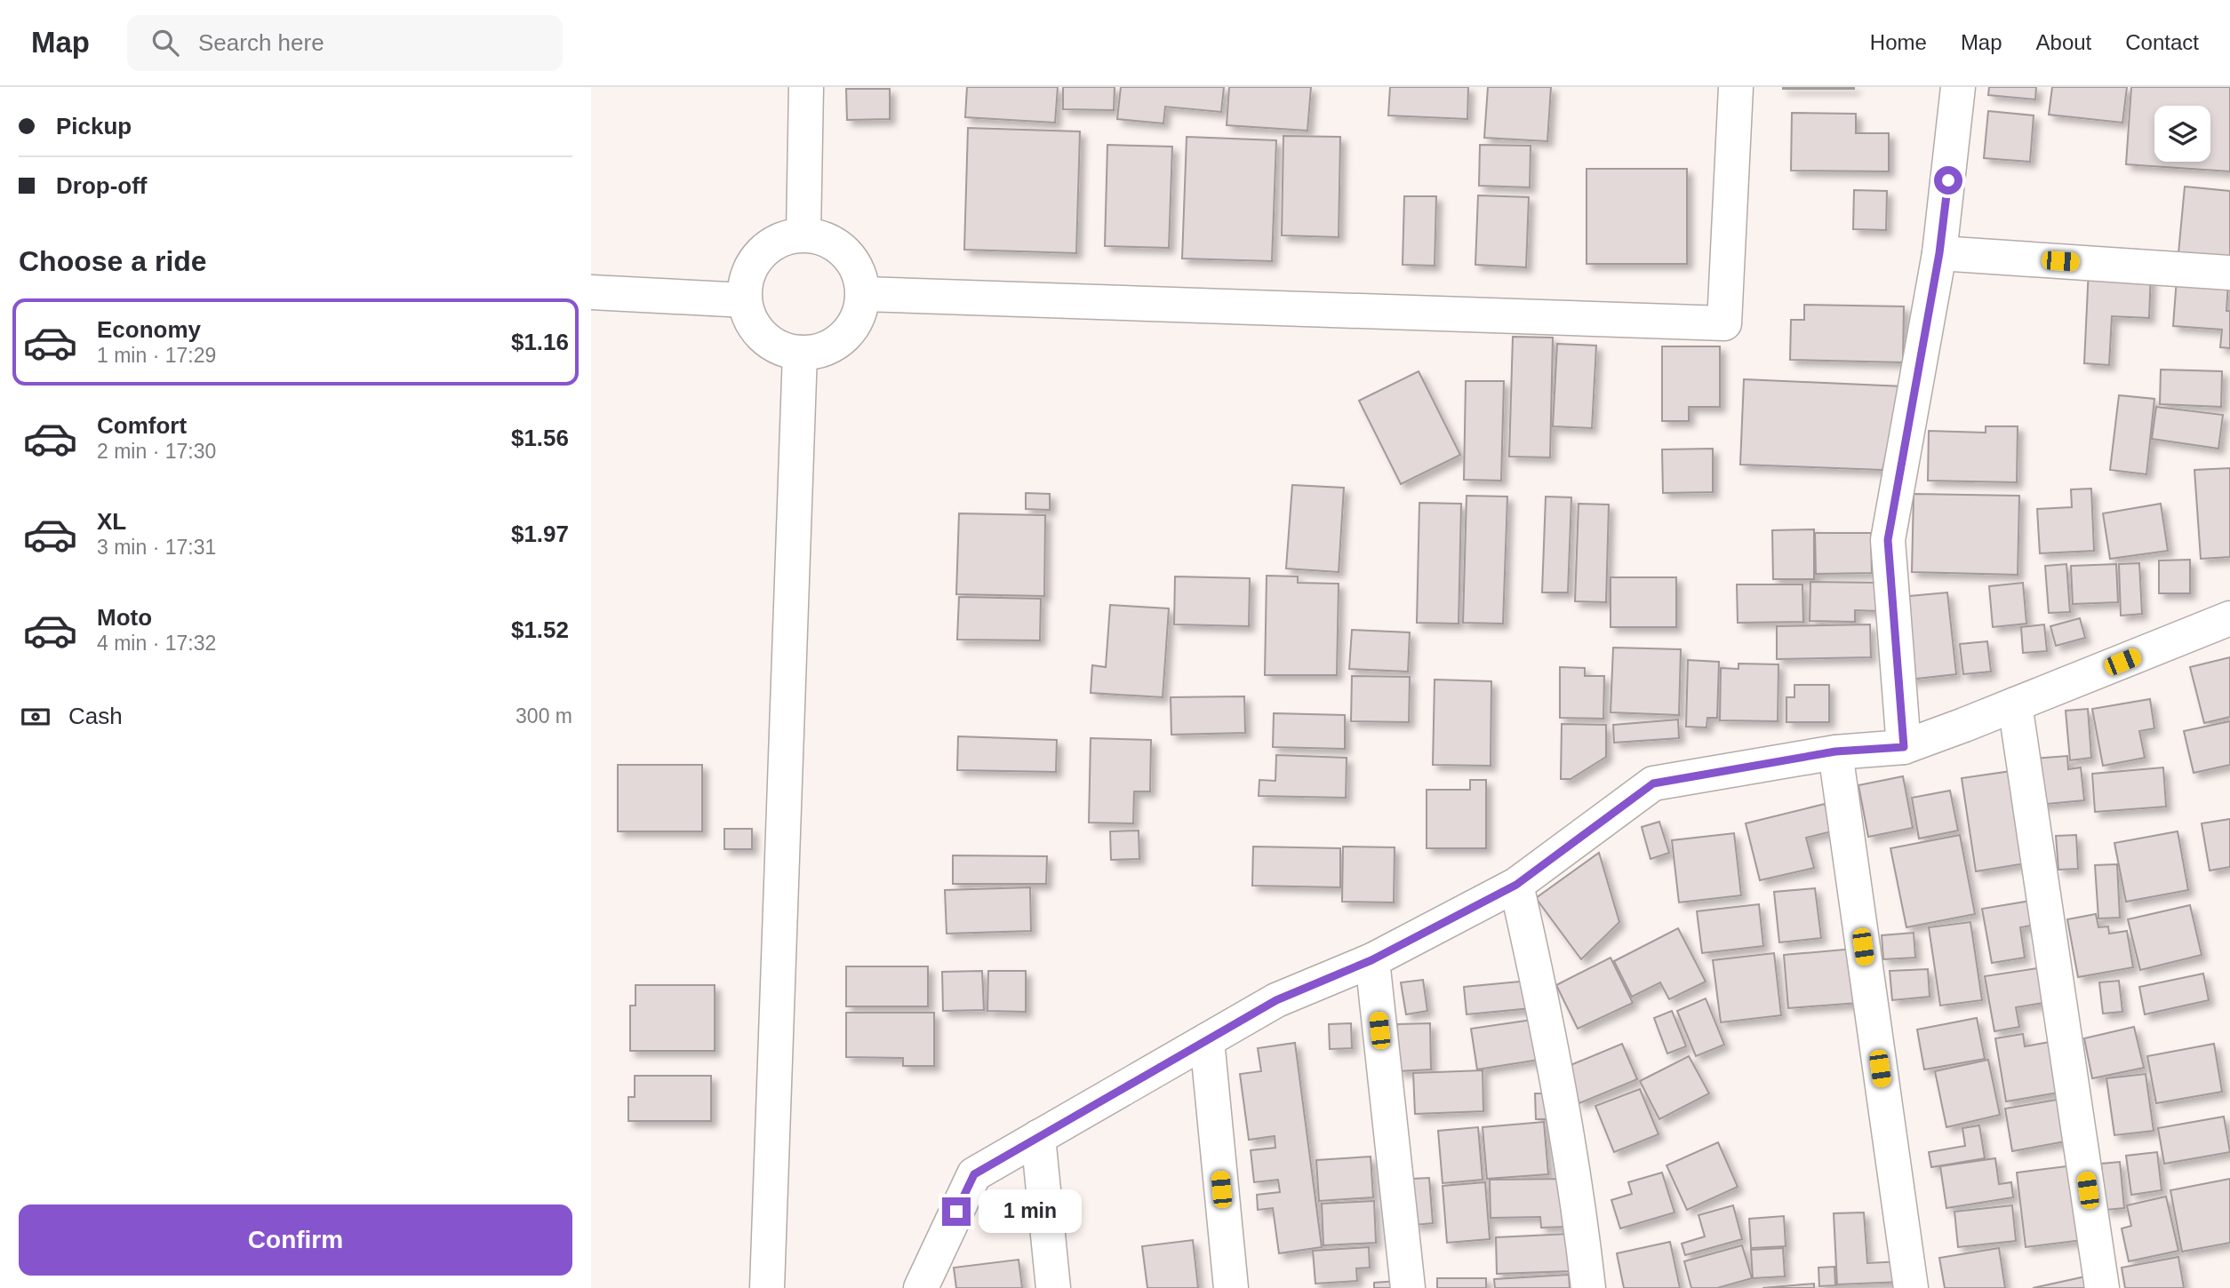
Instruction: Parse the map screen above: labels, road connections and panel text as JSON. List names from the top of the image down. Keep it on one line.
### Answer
{"page":{"header":"Map","search":"Search here","nav":["Home","Map","About","Contact"],"banner":["Pickup","Drop-off"],"heading":"Choose a ride","list":[{"name":"Economy","note":"1 min · 17:29","value":"$1.16"},{"name":"Comfort","note":"2 min · 17:30","value":"$1.56"},{"name":"XL","note":"3 min · 17:31","value":"$1.97"},{"name":"Moto","note":"4 min · 17:32","value":"$1.52"}],"pay":["Cash","300 m"],"bubble":"1 min","buttons":"Confirm"}}
